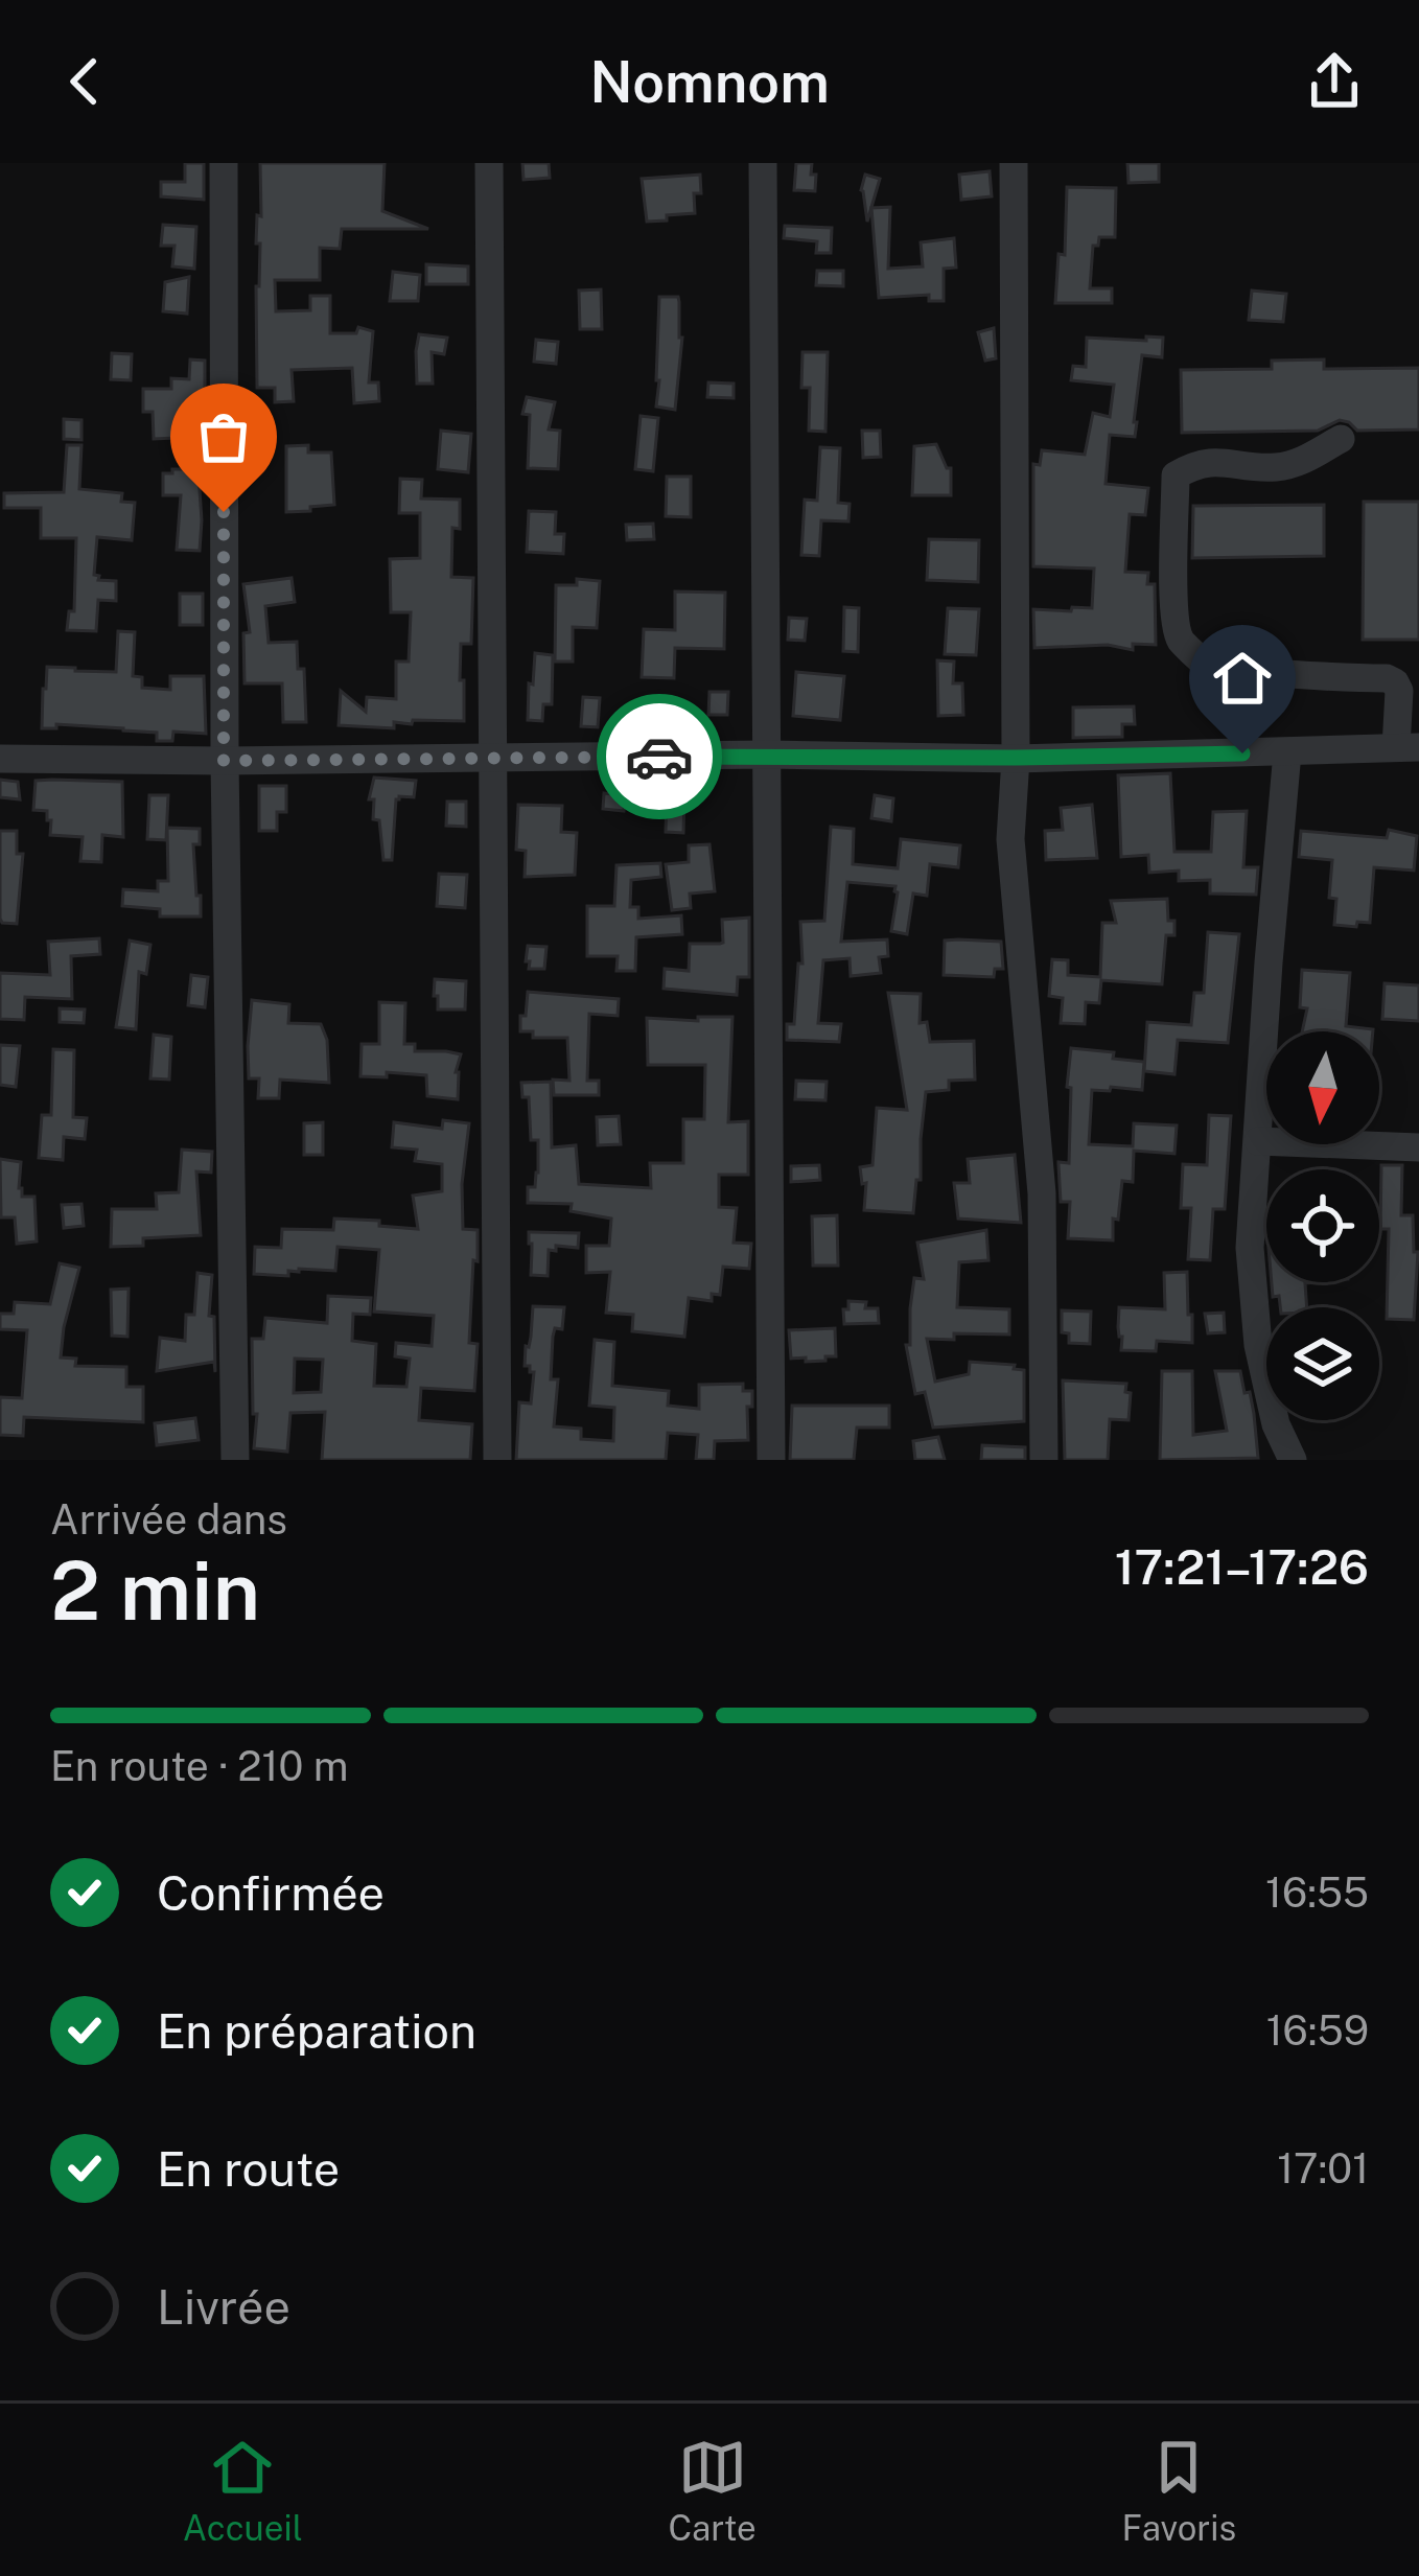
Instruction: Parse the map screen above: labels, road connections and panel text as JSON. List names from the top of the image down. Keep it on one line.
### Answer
{"north":"bottom","page":{"header":"Nomnom","heading":["2 min","Arrivée dans","17:21–17:26"],"bar":"En route · 210 m","list":[["Confirmée","16:55"],["En préparation","16:59"],["En route","17:01"],"Livrée"],"tabs":["Accueil","Carte","Favoris"]}}
